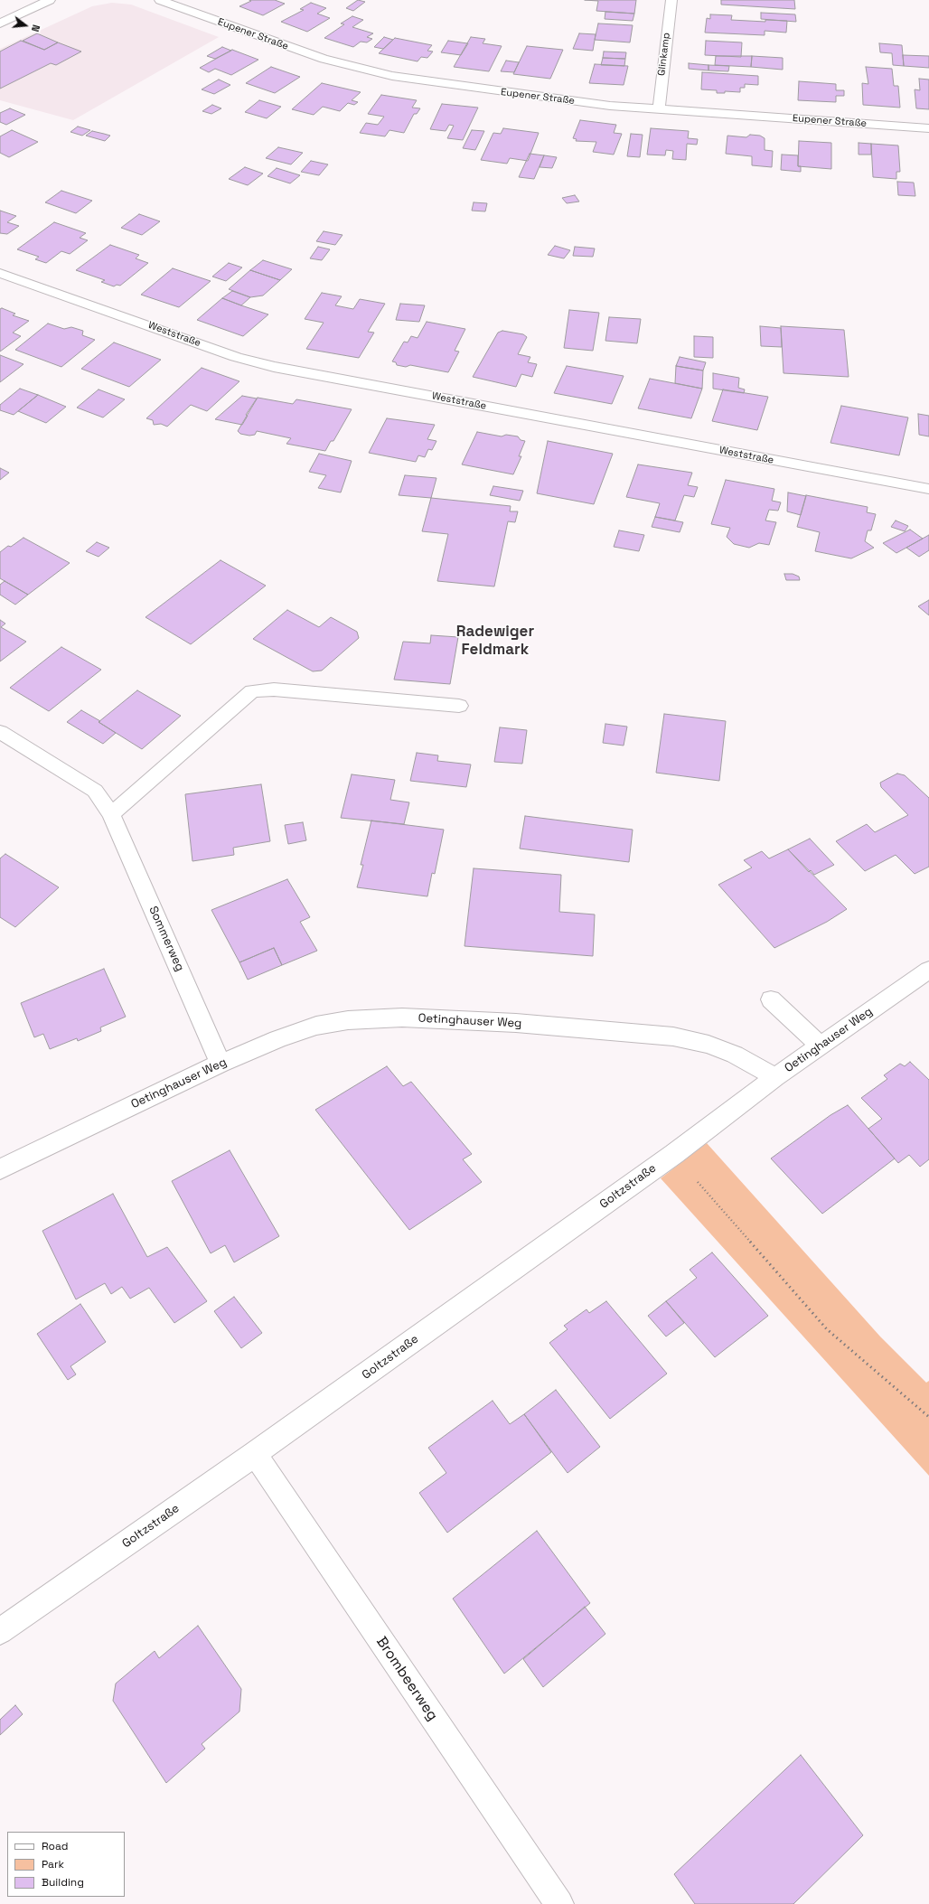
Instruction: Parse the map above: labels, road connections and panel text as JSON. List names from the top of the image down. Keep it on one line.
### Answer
{"streets":{"street":["Eupener Straße","Glinkamp","Weststraße","Sommerweg","Oetinghauser Weg","Goltzstraße","Brombeerweg"]},"crossings":[["Eupener Straße","Glinkamp"],["Sommerweg","Oetinghauser Weg"],["Oetinghauser Weg","Goltzstraße"],["Goltzstraße","Brombeerweg"]],"districts":["Radewiger Feldmark"],"legend":["Road","Park","Building"],"north":"right"}
